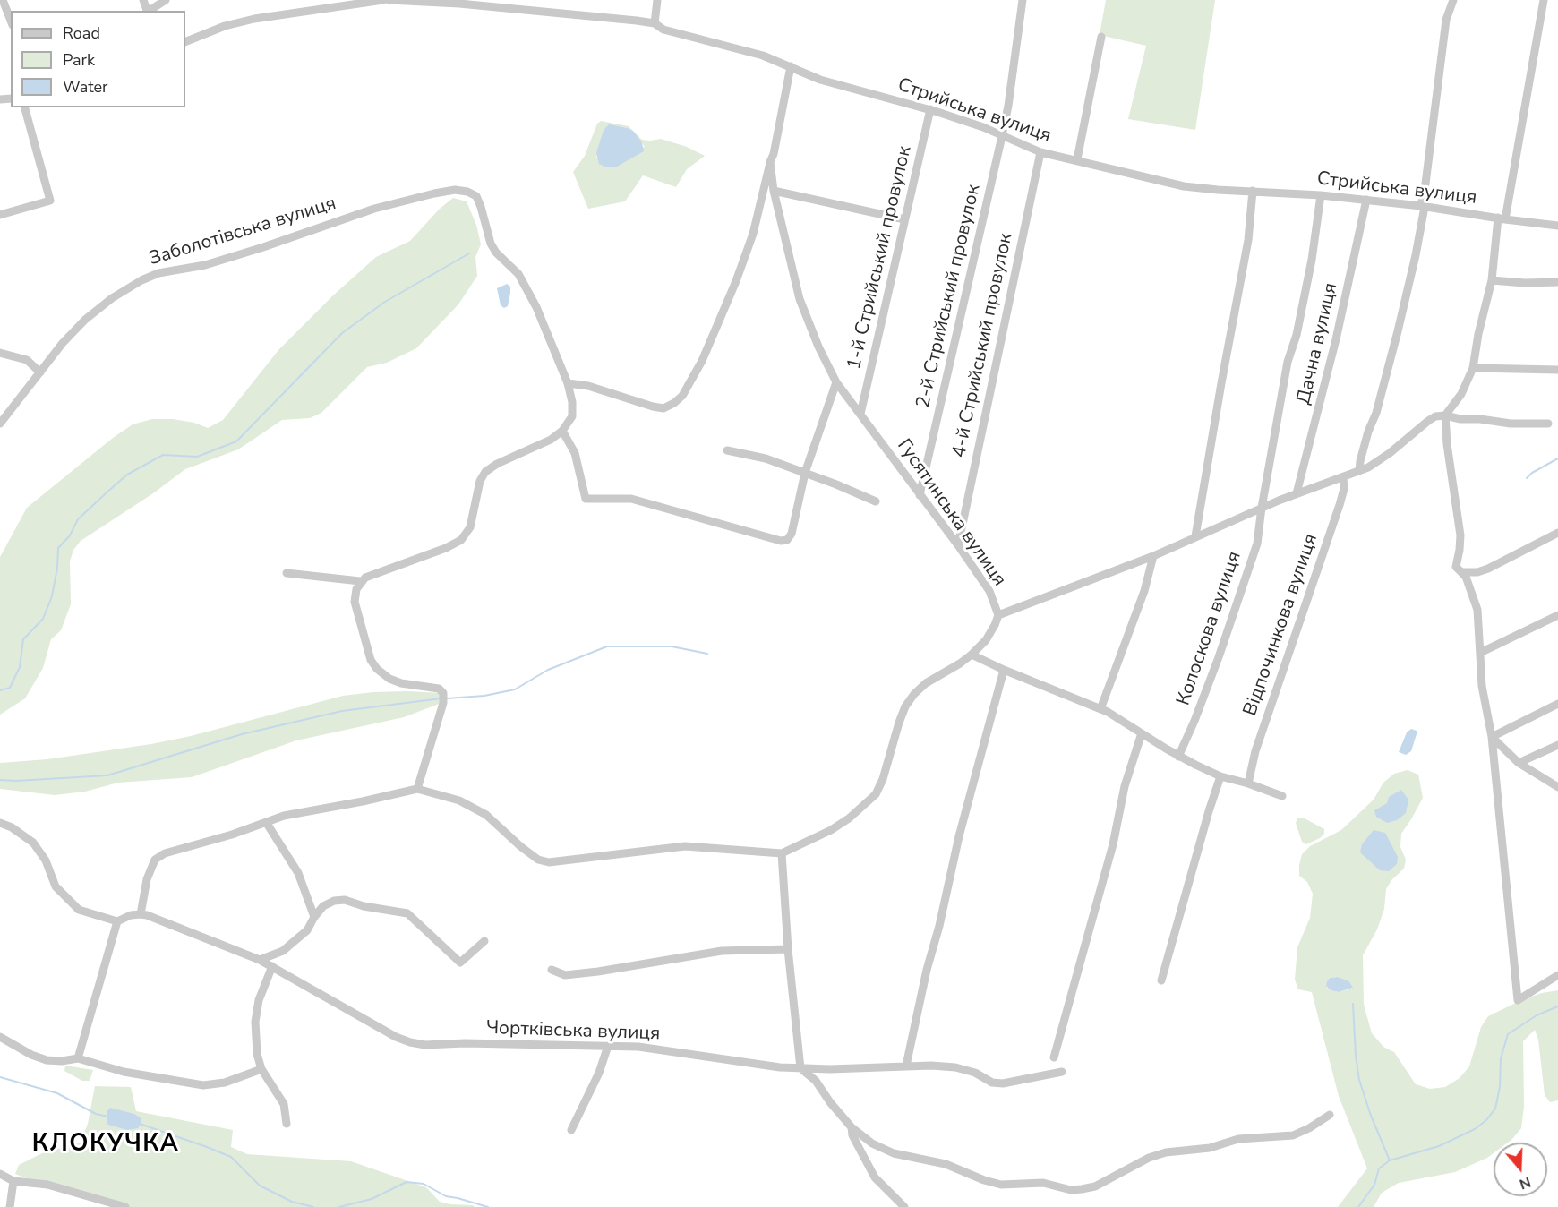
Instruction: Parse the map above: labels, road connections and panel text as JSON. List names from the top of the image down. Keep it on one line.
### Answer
{"streets":{"street":["Стрийська вулиця","Заболотівська вулиця","1-й Стрийський провулок","2-й Стрийський провулок","Дачна вулиця","4-й Стрийський провулок","Гусятинська вулиця","Відпочинкова вулиця","Колоскова вулиця","Чортківська вулиця"]},"crossings":[["Стрийська вулиця","1-й Стрийський провулок"],["Стрийська вулиця","2-й Стрийський провулок"],["Стрийська вулиця","Дачна вулиця"],["Стрийська вулиця","4-й Стрийський провулок"],["Стрийська вулиця","Колоскова вулиця"],["1-й Стрийський провулок","Гусятинська вулиця"],["2-й Стрийський провулок","Гусятинська вулиця"],["4-й Стрийський провулок","Гусятинська вулиця"],["Гусятинська вулиця","Чортківська вулиця"]],"districts":["КЛОКУЧКА"],"legend":["Road","Park","Water"],"north":"bottom"}
